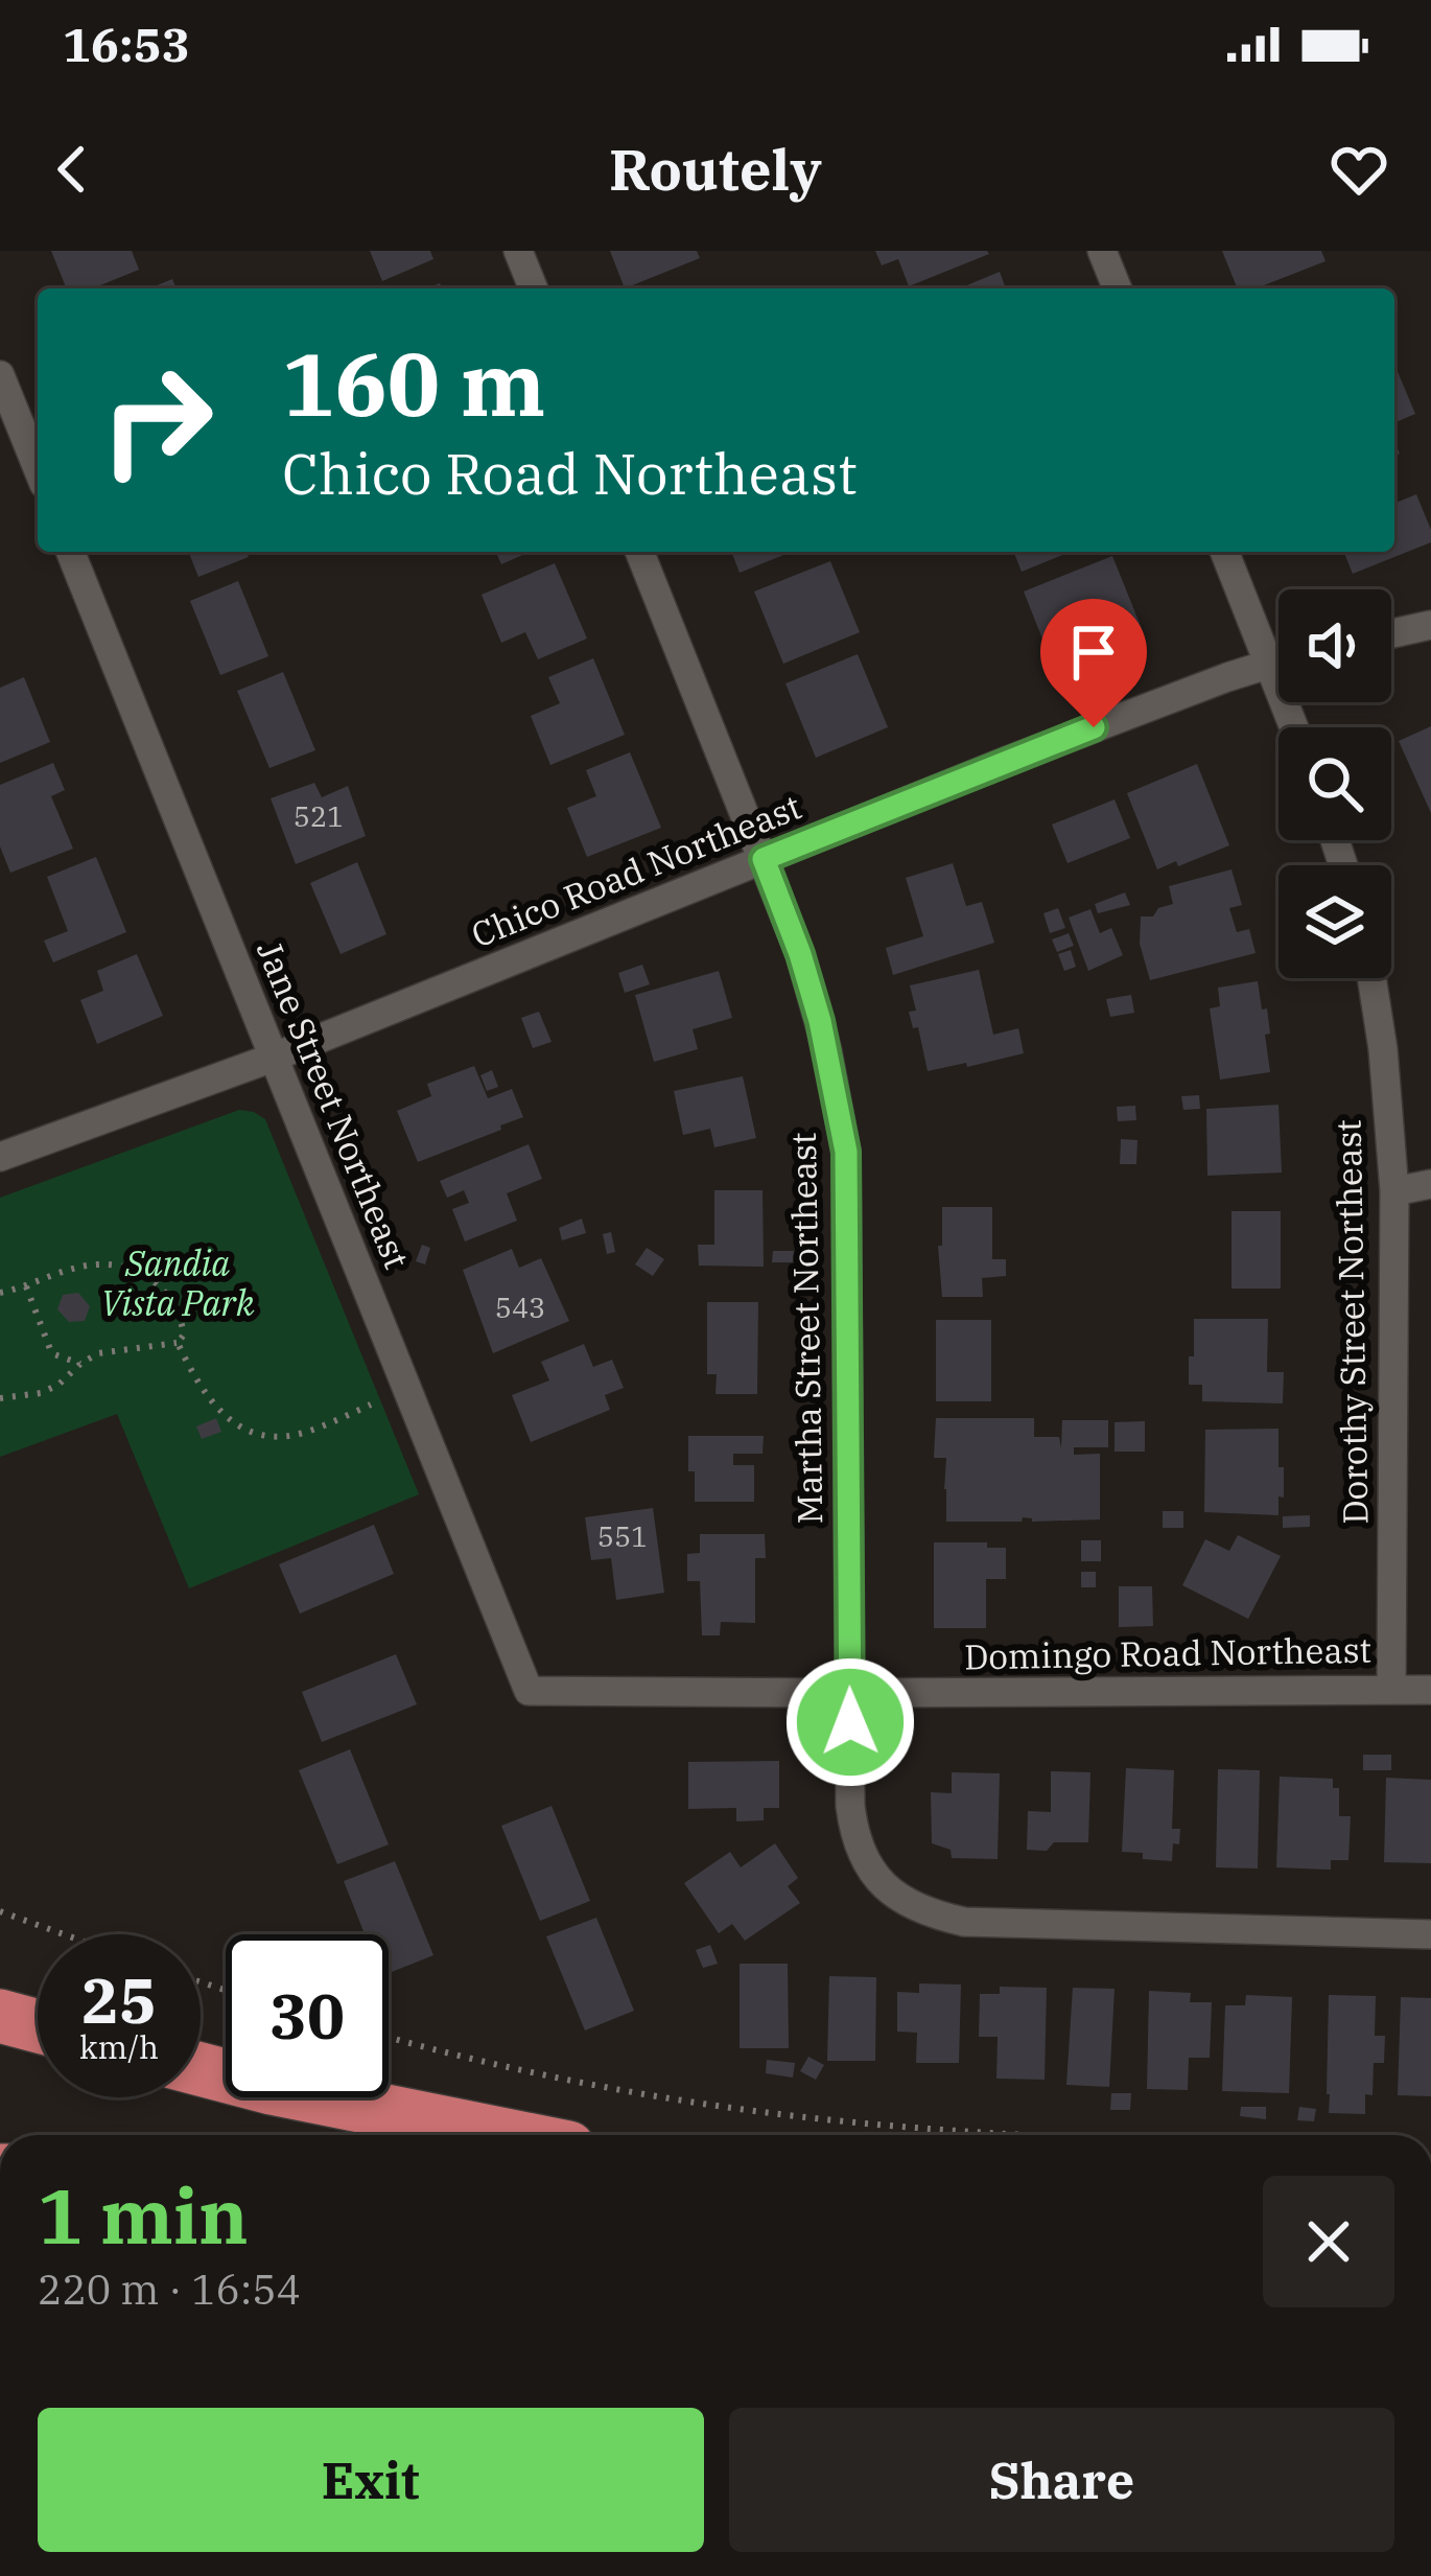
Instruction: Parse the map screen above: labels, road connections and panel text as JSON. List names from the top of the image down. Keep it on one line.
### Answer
{"streets":{"street":["Chico Road Northeast","Jane Street Northeast","Dorothy Street Northeast","Martha Street Northeast","Domingo Road Northeast"]},"crossings":[["Chico Road Northeast","Jane Street Northeast"],["Chico Road Northeast","Martha Street Northeast"],["Jane Street Northeast","Domingo Road Northeast"],["Dorothy Street Northeast","Domingo Road Northeast"],["Martha Street Northeast","Domingo Road Northeast"]],"parks":["Sandia Vista Park"],"house_numbers":["521","543","551"],"page":{"status":"16:53","header":"Routely","turn":["160 m","Chico Road Northeast"],"speed":"25 km/h","limit":"30","heading":["1 min","220 m · 16:54"],"buttons":["Exit","Share"]}}
